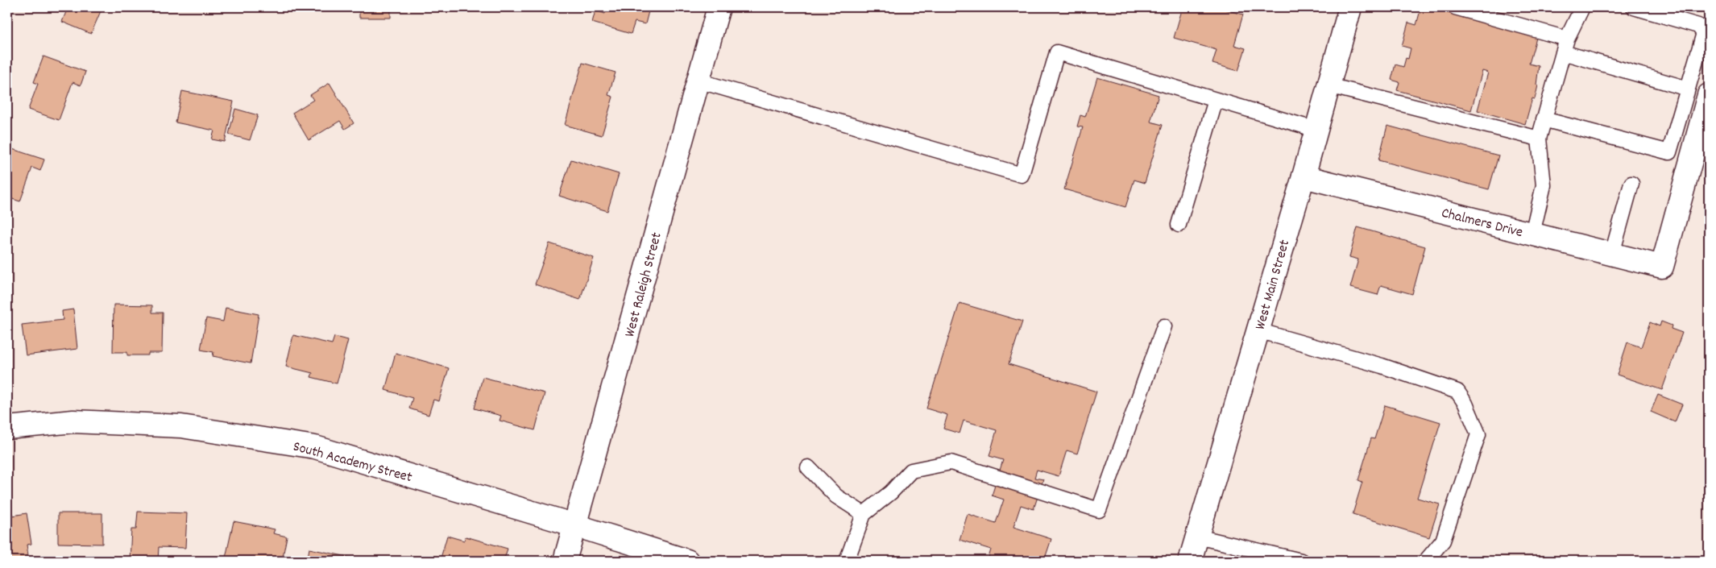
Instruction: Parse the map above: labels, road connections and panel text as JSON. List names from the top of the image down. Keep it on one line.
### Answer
{"streets":{"street":["Chalmers Drive","West Raleigh Street","West Main Street","South Academy Street"]},"crossings":[["Chalmers Drive","West Main Street"],["West Raleigh Street","South Academy Street"]]}
